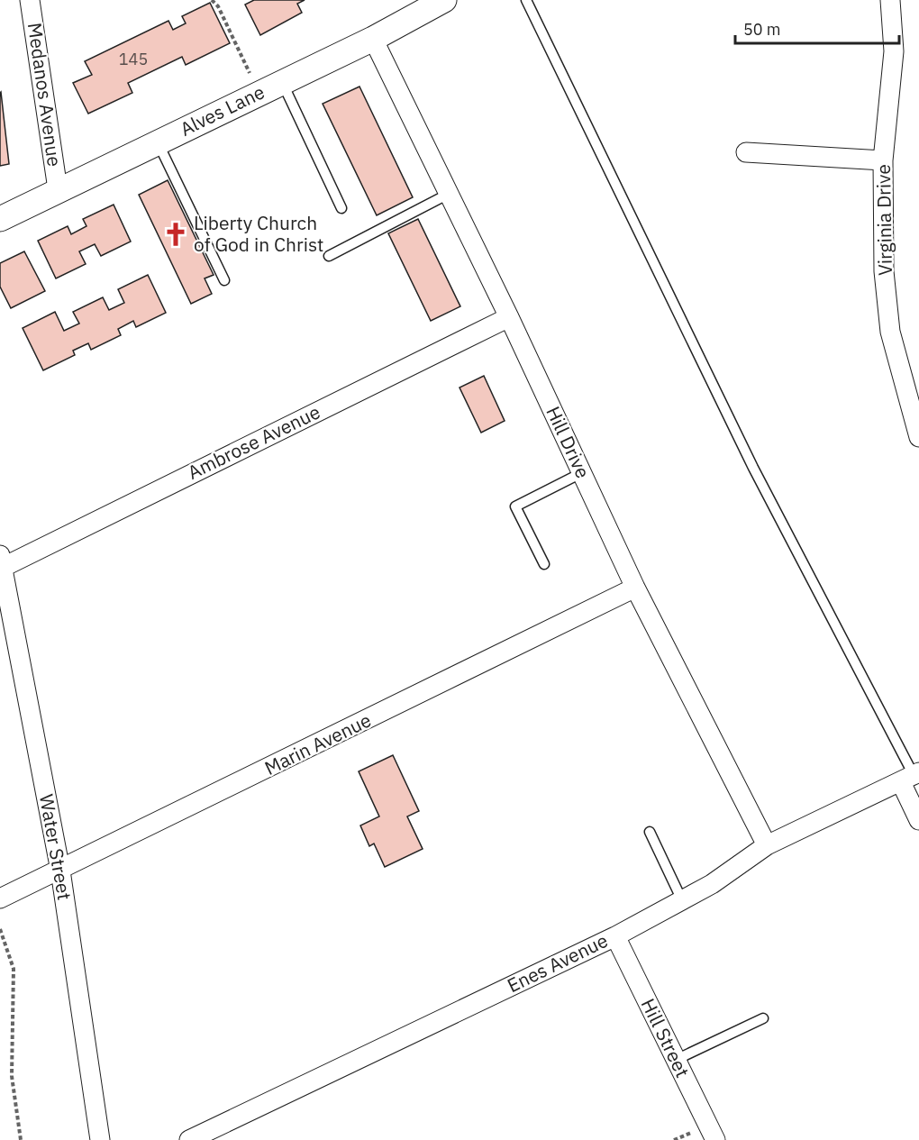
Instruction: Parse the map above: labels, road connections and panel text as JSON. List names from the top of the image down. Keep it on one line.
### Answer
{"streets":{"street":["Medanos Avenue","Alves Lane","Virginia Drive","Ambrose Avenue","Hill Drive","Marin Avenue","Water Street","Enes Avenue","Hill Street"]},"crossings":[["Medanos Avenue","Alves Lane"],["Alves Lane","Hill Drive"],["Ambrose Avenue","Hill Drive"],["Ambrose Avenue","Water Street"],["Hill Drive","Marin Avenue"],["Hill Drive","Enes Avenue"],["Marin Avenue","Water Street"],["Enes Avenue","Hill Street"]],"places":{"church":["Liberty Church of God in Christ"]},"house_numbers":["145"],"scale_bar":"50 m"}
